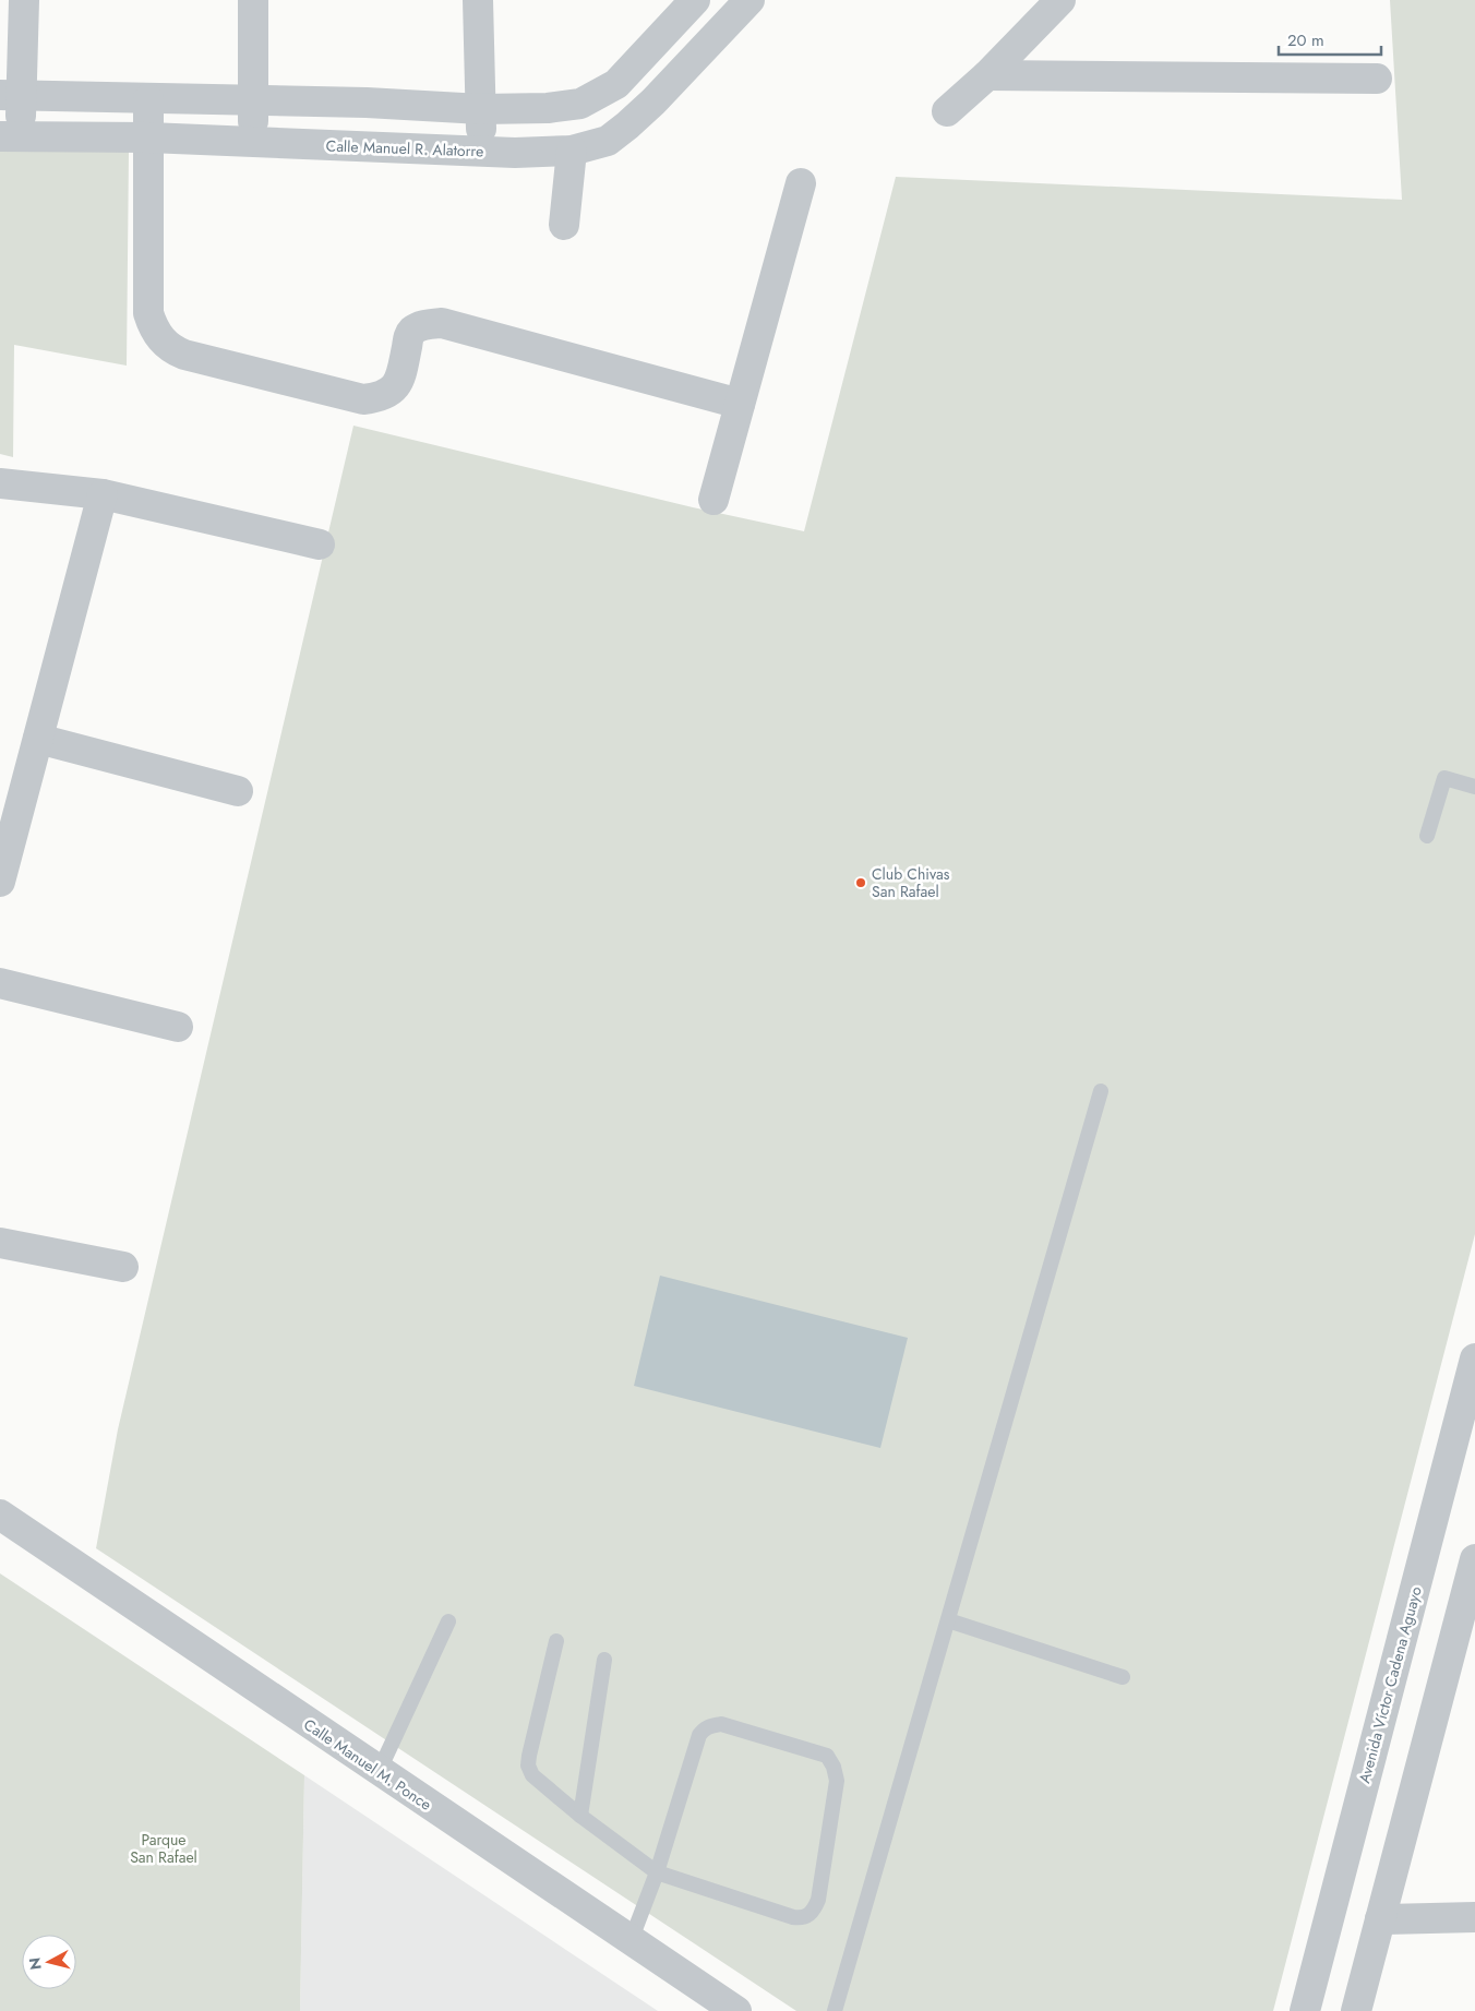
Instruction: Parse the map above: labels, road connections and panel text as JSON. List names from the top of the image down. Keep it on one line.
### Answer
{"streets":{"street":["Calle Manuel R. Alatorre","Avenida Víctor Cadena Aguayo","Calle Manuel M. Ponce"]},"parks":["Parque San Rafael"],"places":["Club Chivas San Rafael"],"scale_bar":"20 m","north":"left"}
